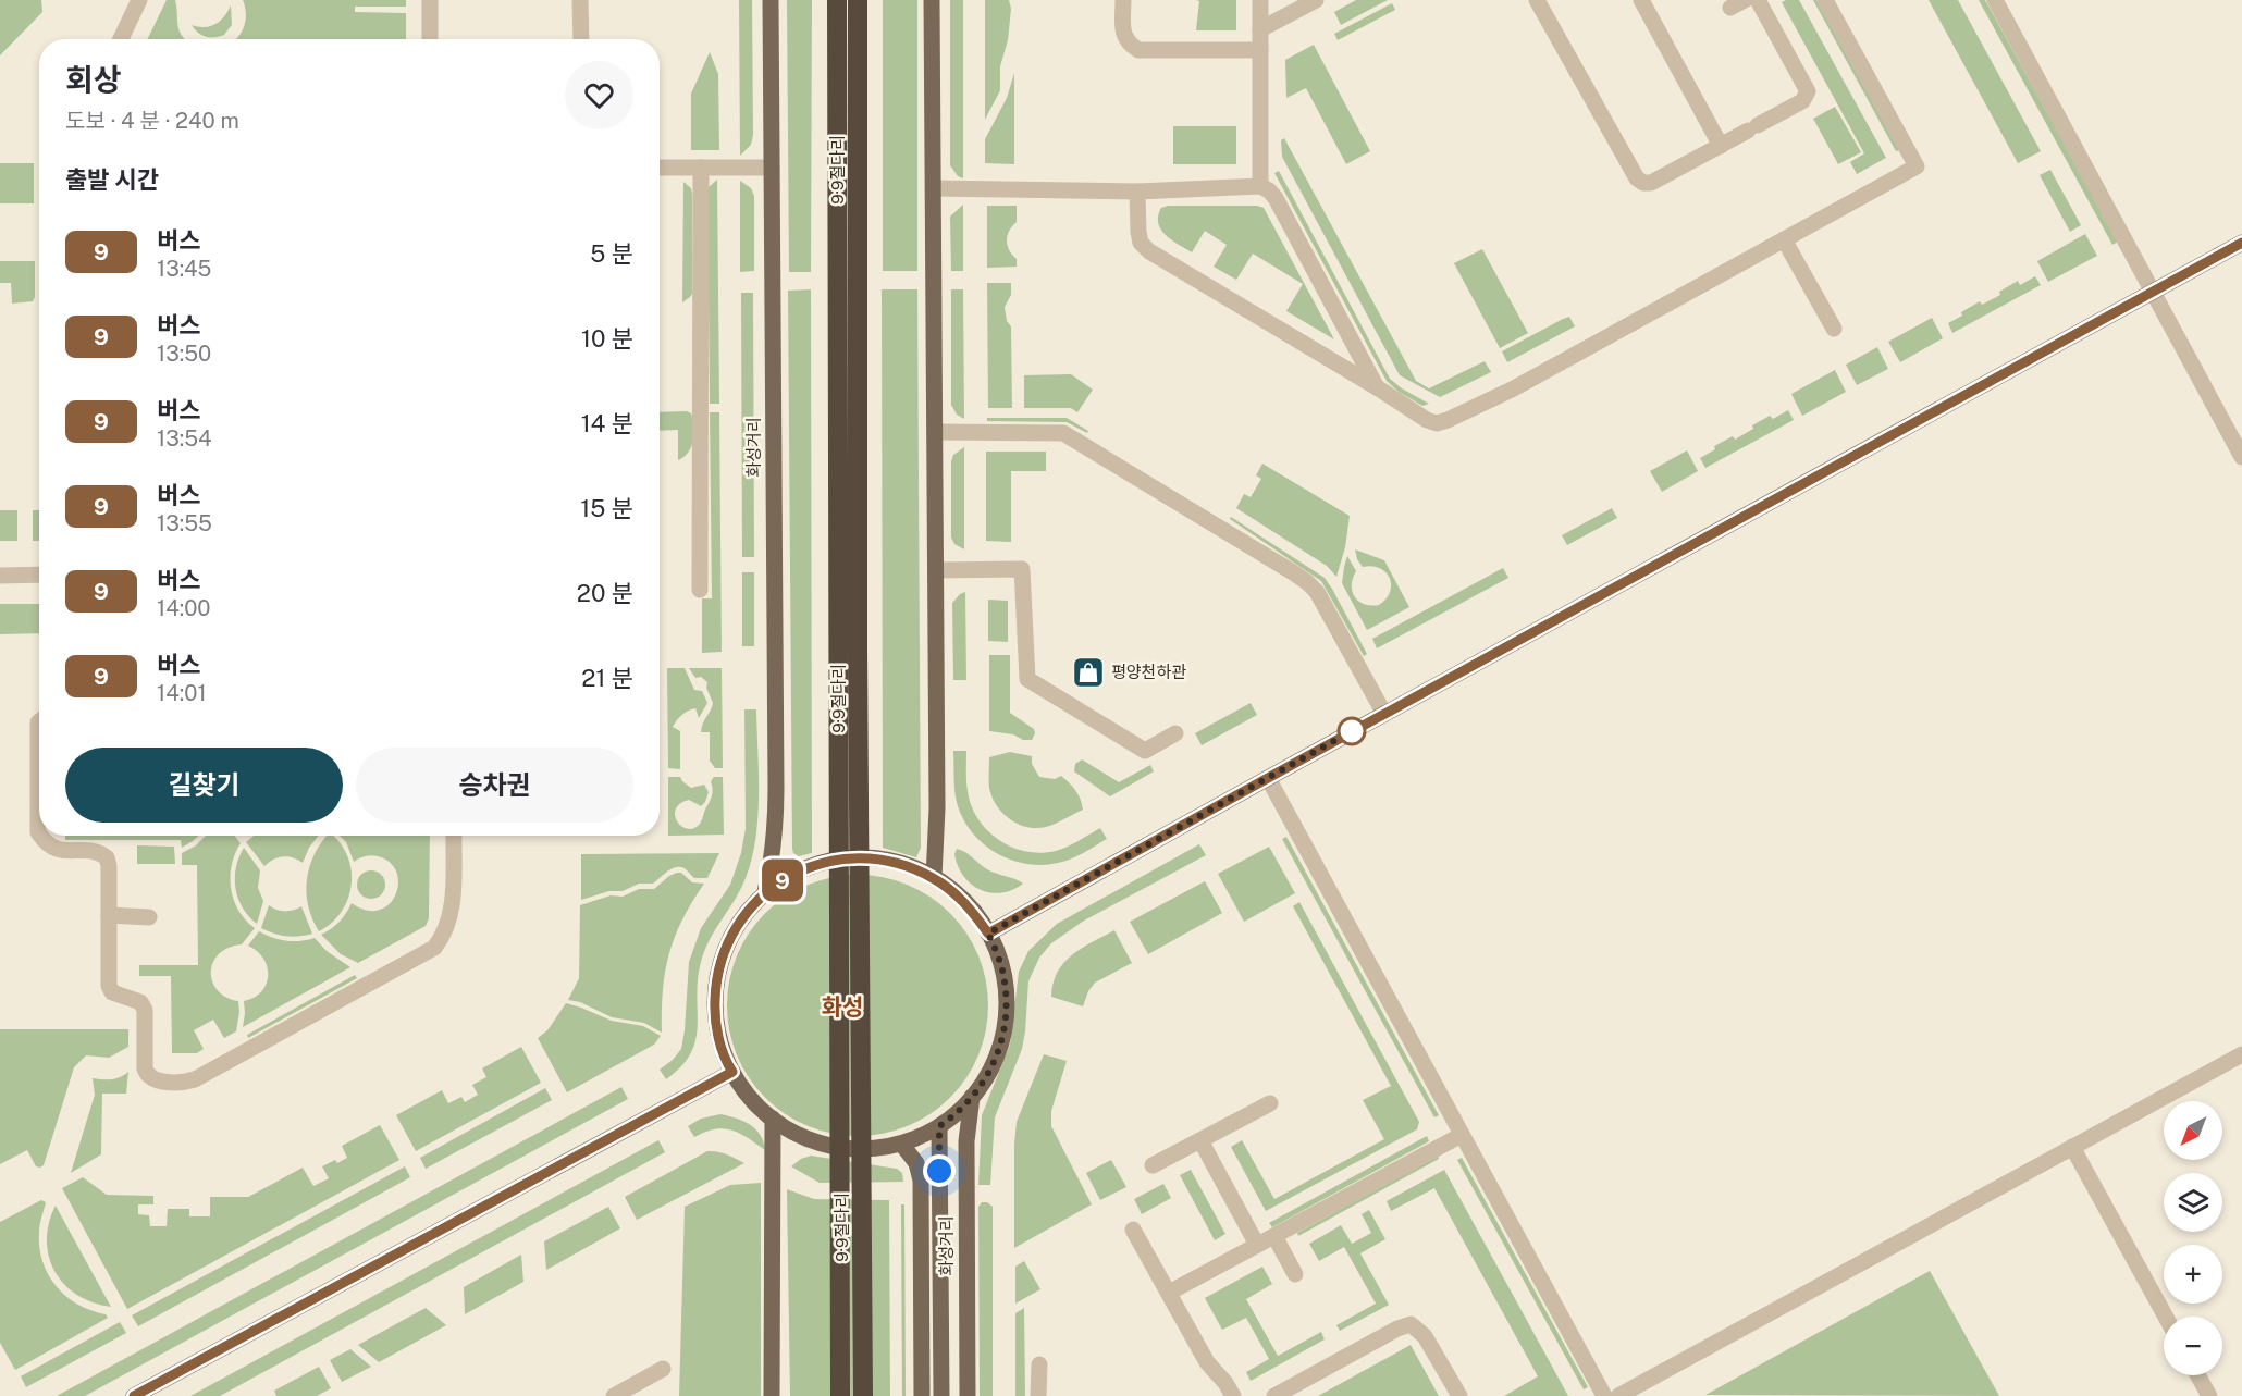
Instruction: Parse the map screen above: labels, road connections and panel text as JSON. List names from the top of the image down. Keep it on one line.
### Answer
{"streets":{"highway":["9·9절다리"],"main road":["화성거리"]},"districts":["화성"],"places":{"shop":["평양천하관"]},"lines":["bus line 9"],"north":"bottom left","page":{"on_map":"9","heading":[["회상","도보 · 4 분 · 240 m"],"출발 시간"],"list":[{"mark":"9","name":"버스","note":"13:45","value":"5 분"},{"mark":"9","name":"버스","note":"13:50","value":"10 분"},{"mark":"9","name":"버스","note":"13:54","value":"14 분"},{"mark":"9","name":"버스","note":"13:55","value":"15 분"},{"mark":"9","name":"버스","note":"14:00","value":"20 분"},{"mark":"9","name":"버스","note":"14:01","value":"21 분"}],"buttons":["길찾기","승차권"],"map_buttons":["+","−"]}}
